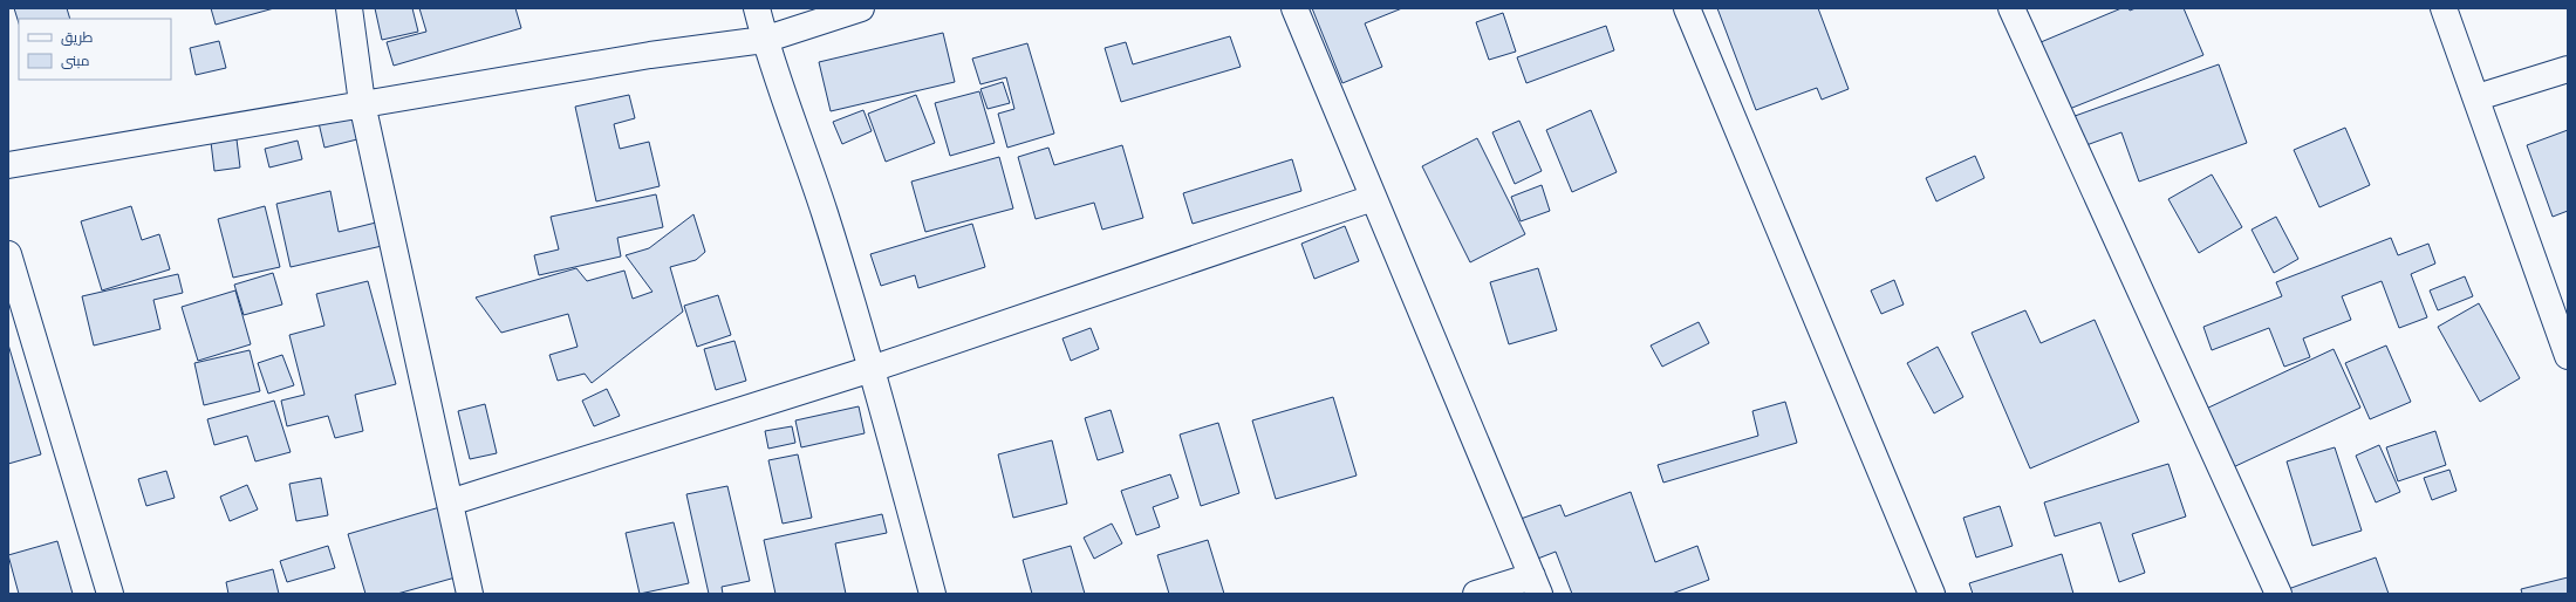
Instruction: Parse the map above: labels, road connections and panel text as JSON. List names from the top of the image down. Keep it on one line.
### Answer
{"legend":["طريق","مبنى"]}
